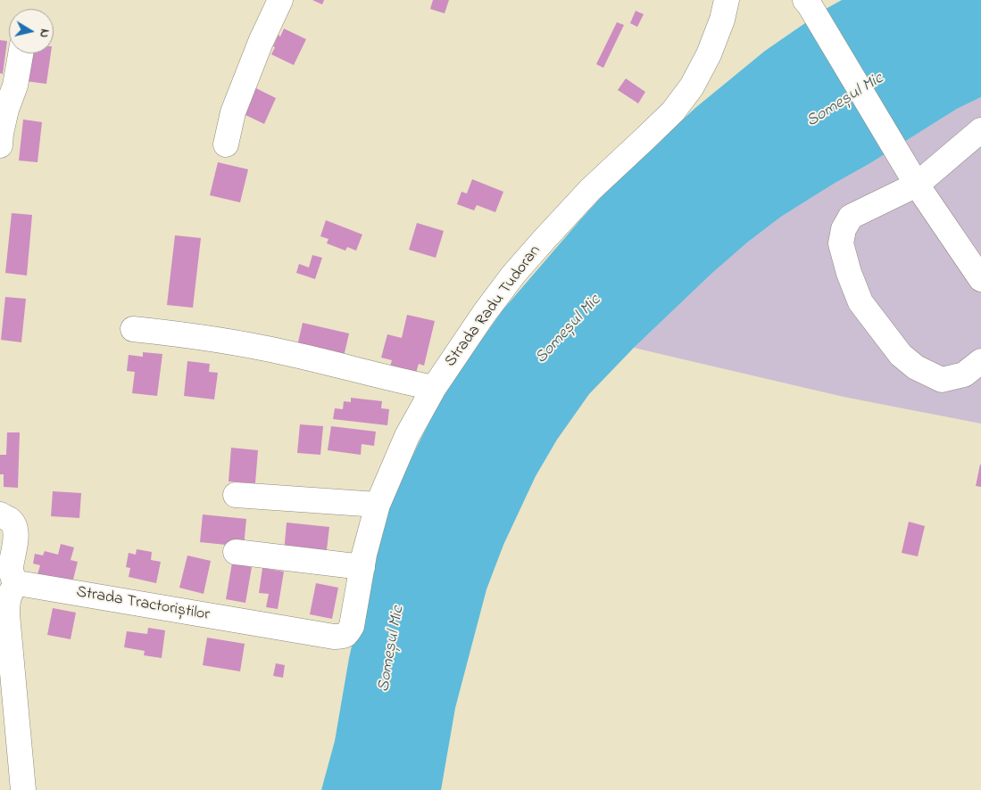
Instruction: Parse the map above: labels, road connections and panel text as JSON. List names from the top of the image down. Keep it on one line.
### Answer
{"streets":{"street":["Strada Radu Tudoran","Strada Tractoriștilor"]},"crossings":[["Strada Radu Tudoran","Strada Tractoriștilor"]],"water":["Someșul Mic"],"north":"right"}
